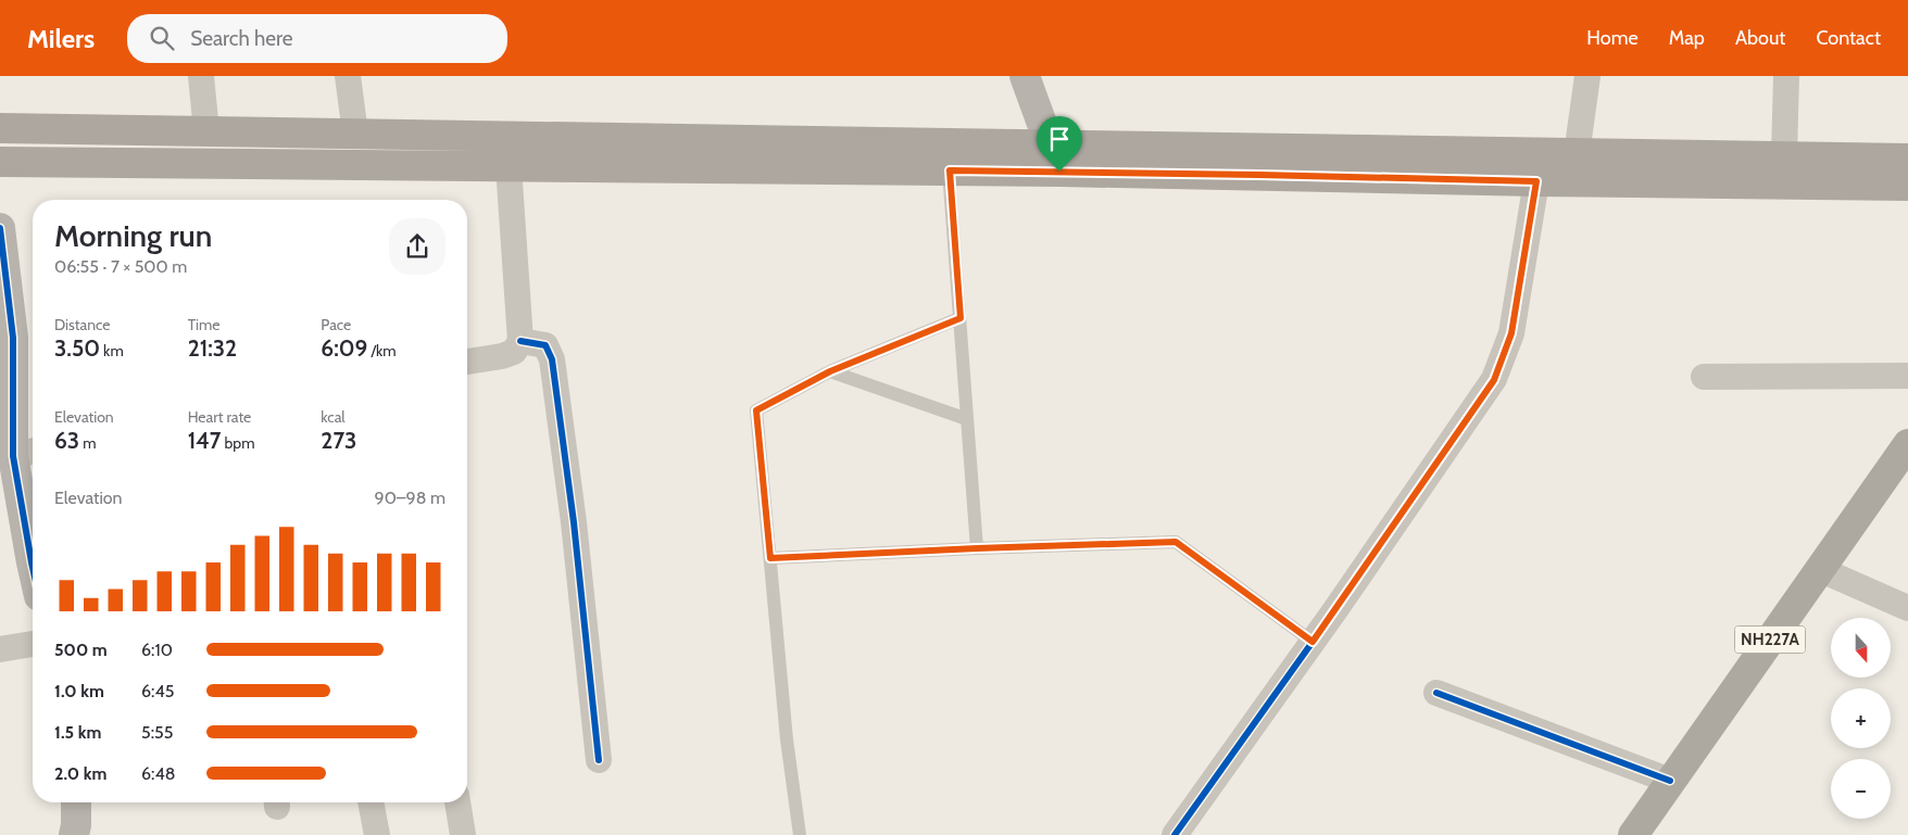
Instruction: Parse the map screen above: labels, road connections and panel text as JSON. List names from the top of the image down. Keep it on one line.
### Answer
{"streets":{"highway":["NH227A"]},"north":"bottom","page":{"header":"Milers","search":"Search here","nav":["Home","Map","About","Contact"],"heading":["Morning run","06:55 · 7 × 500 m"],"stats":[["Distance","3.50 km"],["Time","21:32"],["Pace","6:09 /km"],["Elevation","63 m"],["Heart rate","147 bpm"],["kcal","273"]],"chart":["Elevation","90–98 m"],"map_buttons":["+","−"],"list":[{"name":"500 m","note":"6:10"},{"name":"1.0 km","note":"6:45"},{"name":"1.5 km","note":"5:55"},{"name":"2.0 km","note":"6:48"}]}}
